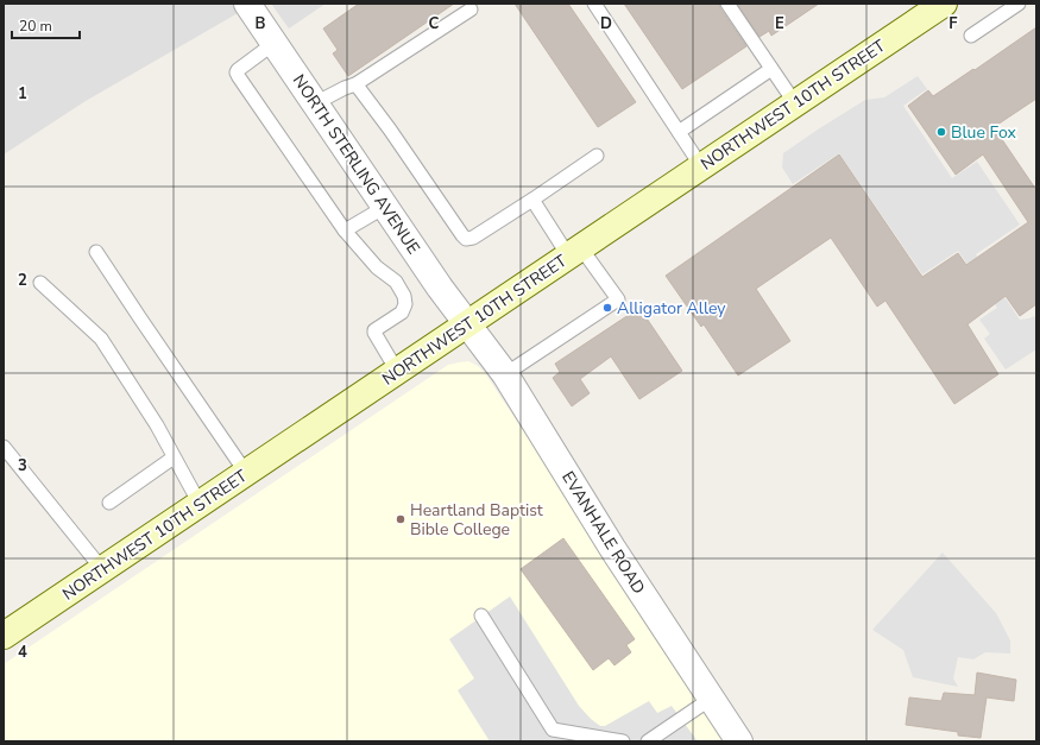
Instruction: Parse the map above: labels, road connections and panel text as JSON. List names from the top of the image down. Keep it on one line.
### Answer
{"streets":{"main road":["NORTHWEST 10TH STREET"],"street":["NORTH STERLING AVENUE","EVANHALE ROAD"]},"crossings":[["NORTHWEST 10TH STREET","NORTH STERLING AVENUE"],["NORTHWEST 10TH STREET","EVANHALE ROAD"],["NORTH STERLING AVENUE","EVANHALE ROAD"]],"places":["Blue Fox","Alligator Alley","Heartland Baptist Bible College"],"scale_bar":"20 m","grid":{"columns":["B","C","D","E","F"],"rows":["1","2","3","4"]}}
